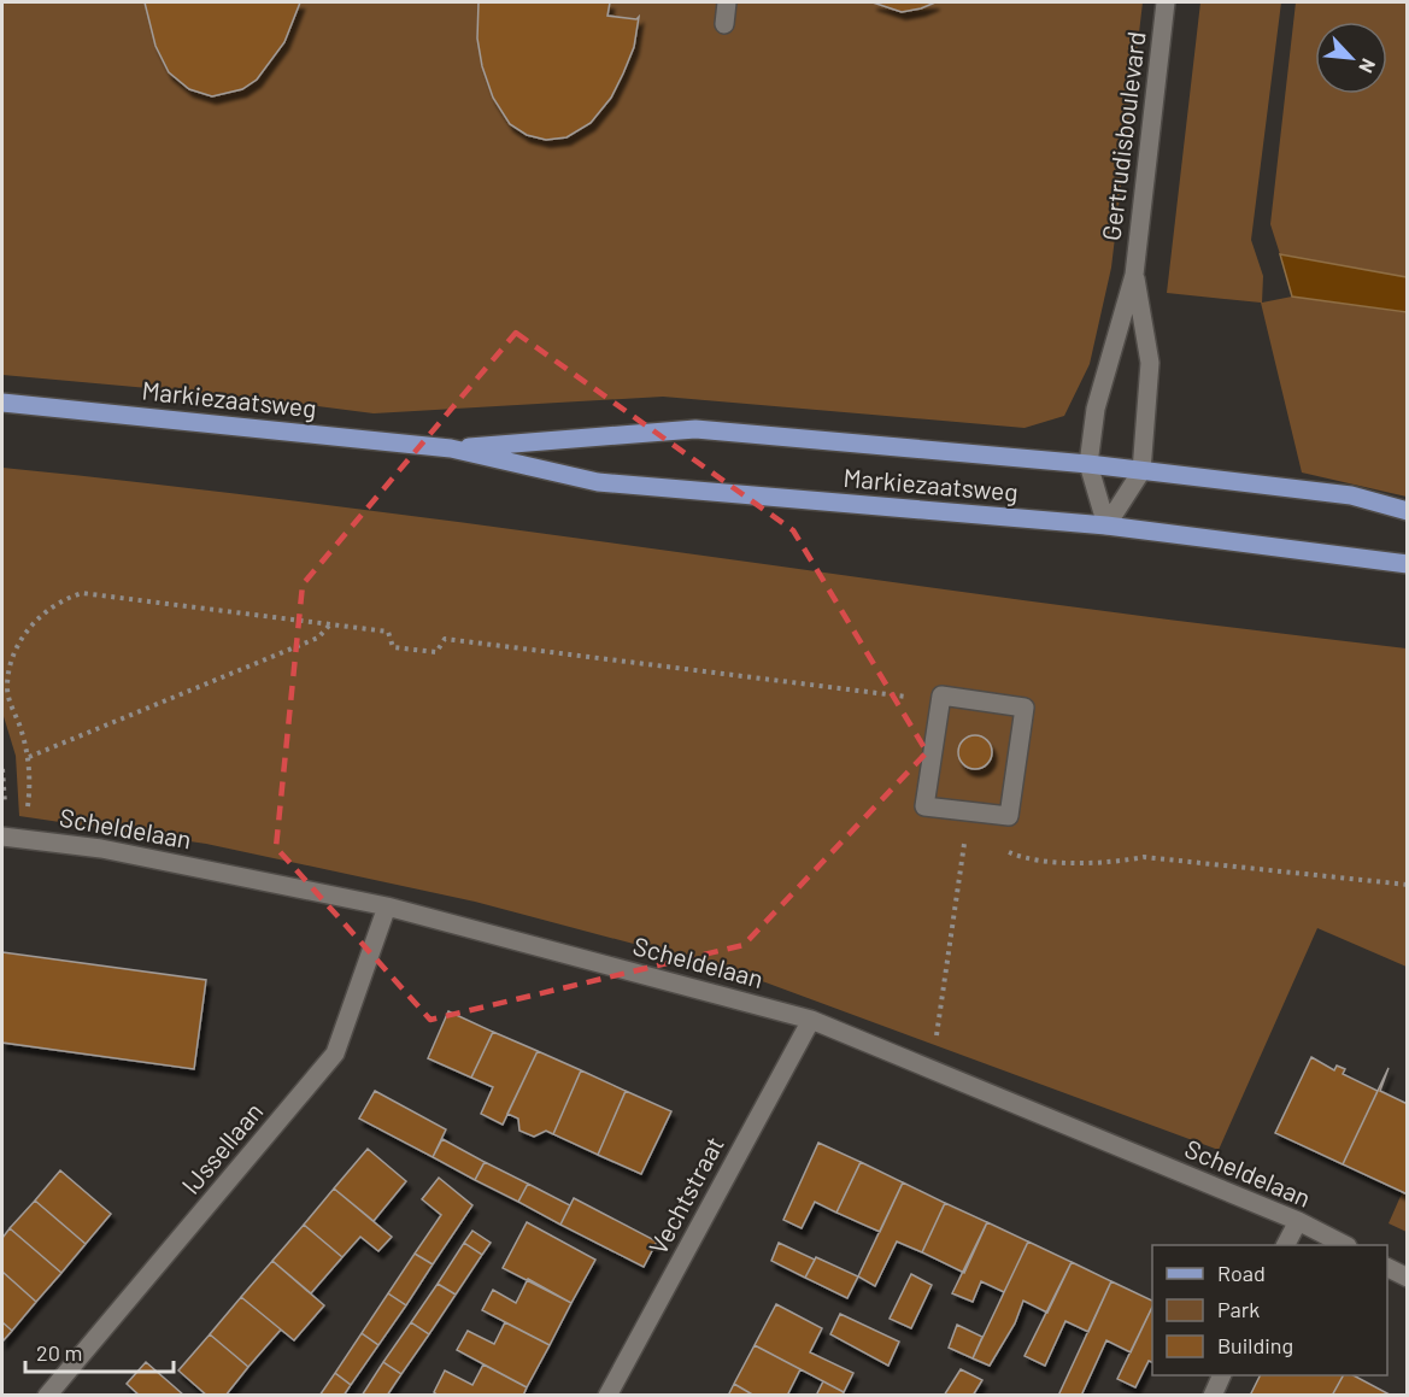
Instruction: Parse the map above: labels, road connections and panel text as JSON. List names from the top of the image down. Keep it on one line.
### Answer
{"streets":{"main road":["Markiezaatsweg"],"street":["Gertrudisboulevard","Scheldelaan","IJssellaan","Vechtstraat"]},"crossings":[["Gertrudisboulevard","Markiezaatsweg"],["Scheldelaan","IJssellaan"],["Scheldelaan","Vechtstraat"]],"legend":["Road","Park","Building"],"scale_bar":"20 m","north":"bottom right"}
